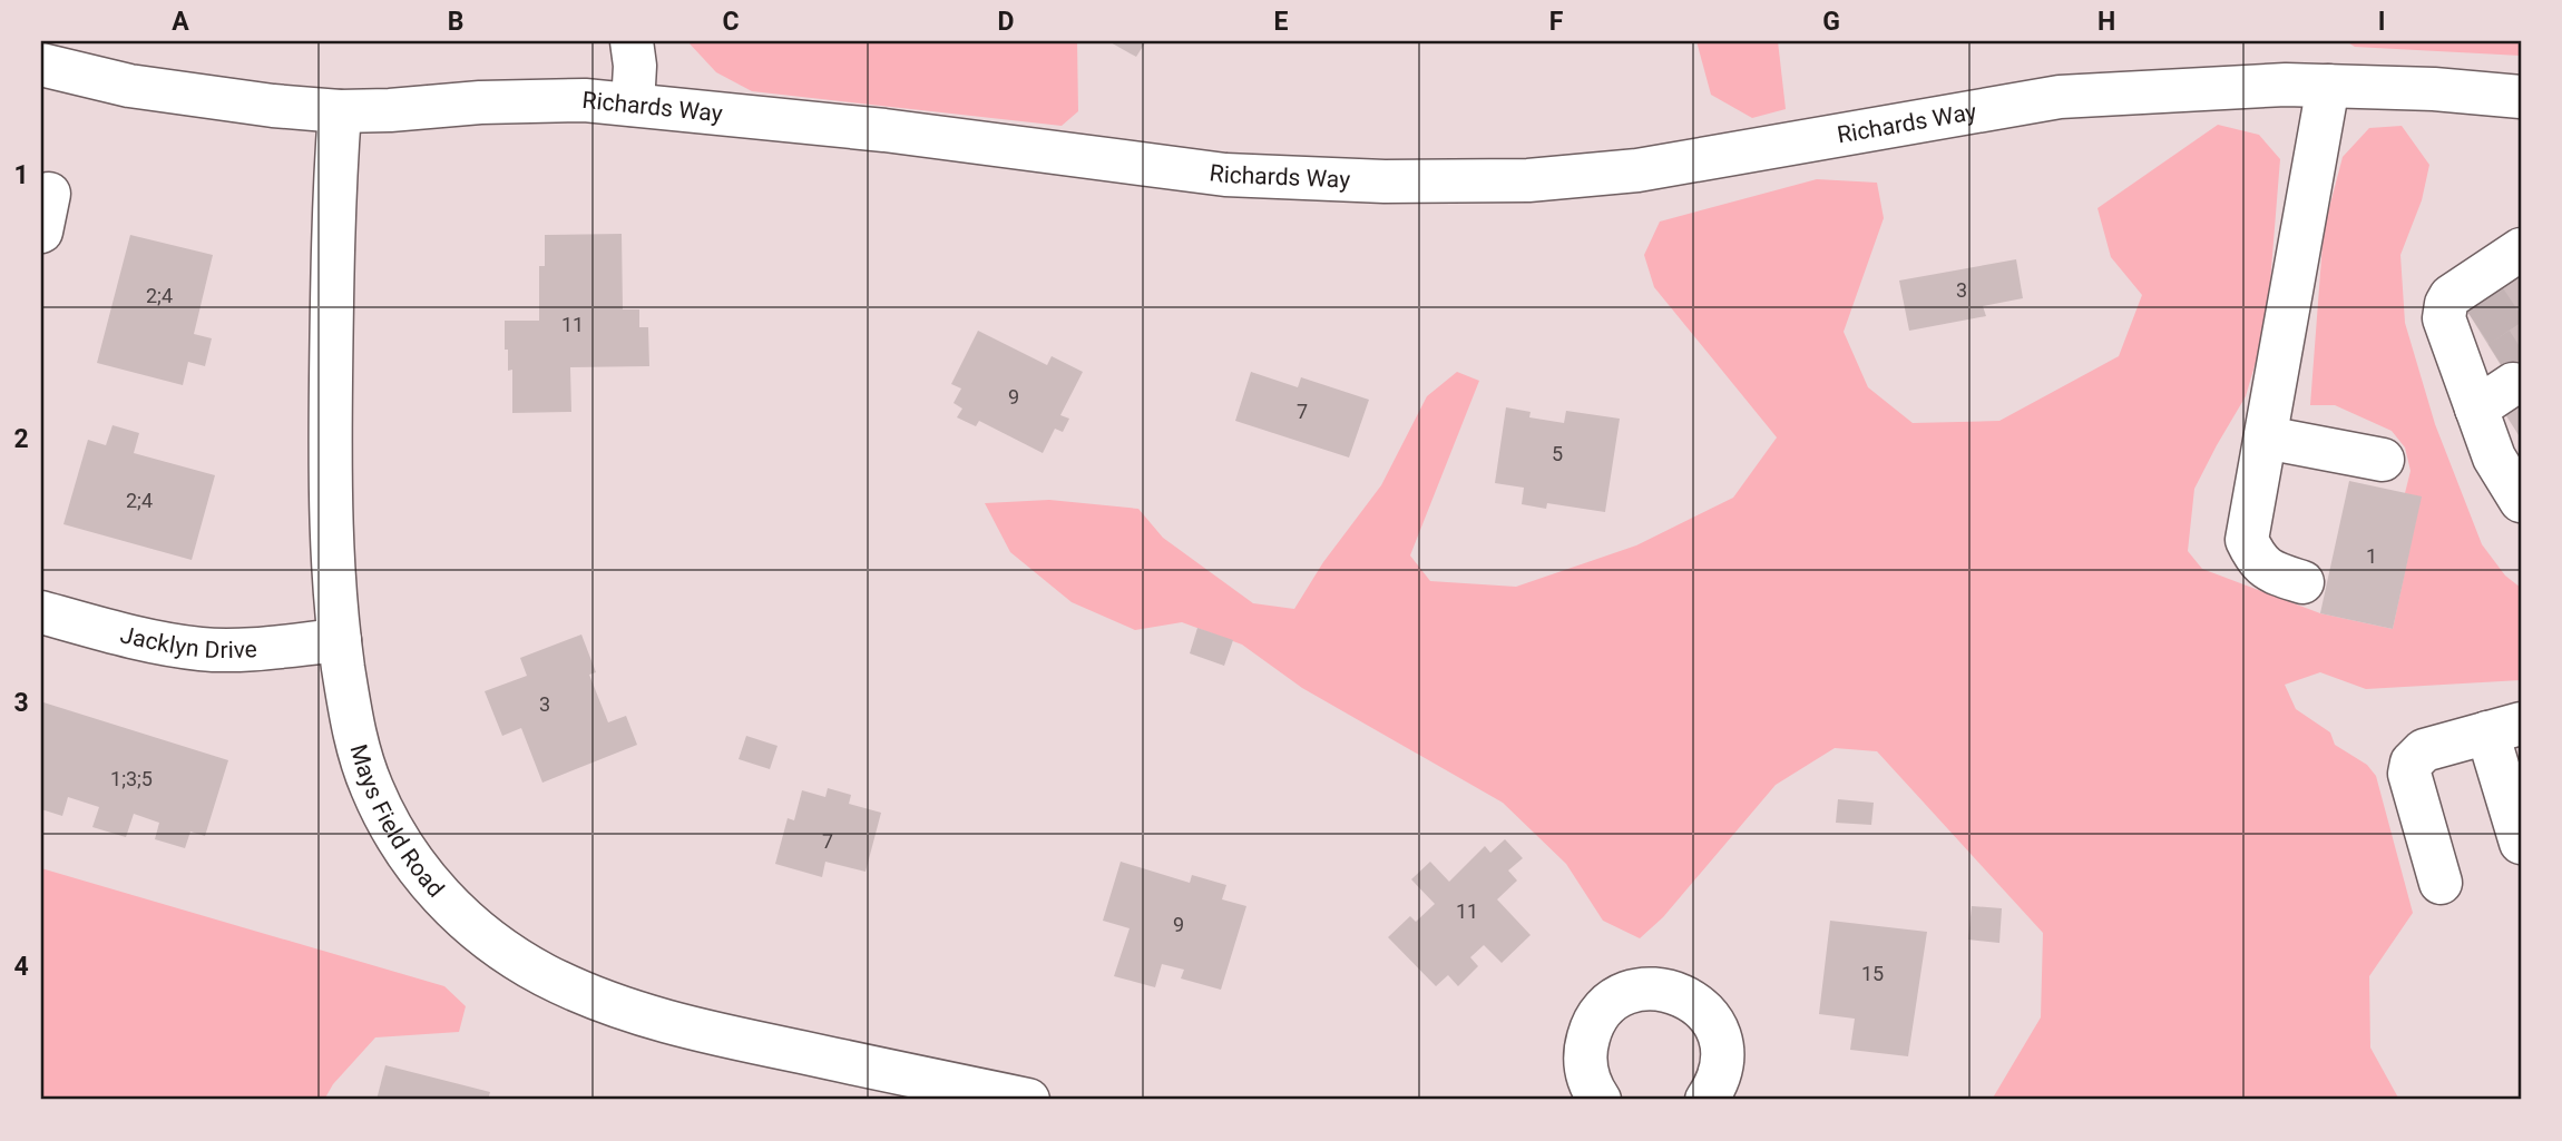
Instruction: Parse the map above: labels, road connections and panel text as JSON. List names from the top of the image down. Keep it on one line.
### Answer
{"streets":{"street":["Richards Way","Jacklyn Drive","Mays Field Road"]},"crossings":[["Richards Way","Mays Field Road"],["Jacklyn Drive","Mays Field Road"]],"house_numbers":["3","2;4","11","9","7","5","2;4","1","3","1;3;5","7","11","9","15"],"grid":{"columns":["A","B","C","D","E","F","G","H","I"],"rows":["1","2","3","4"]}}
